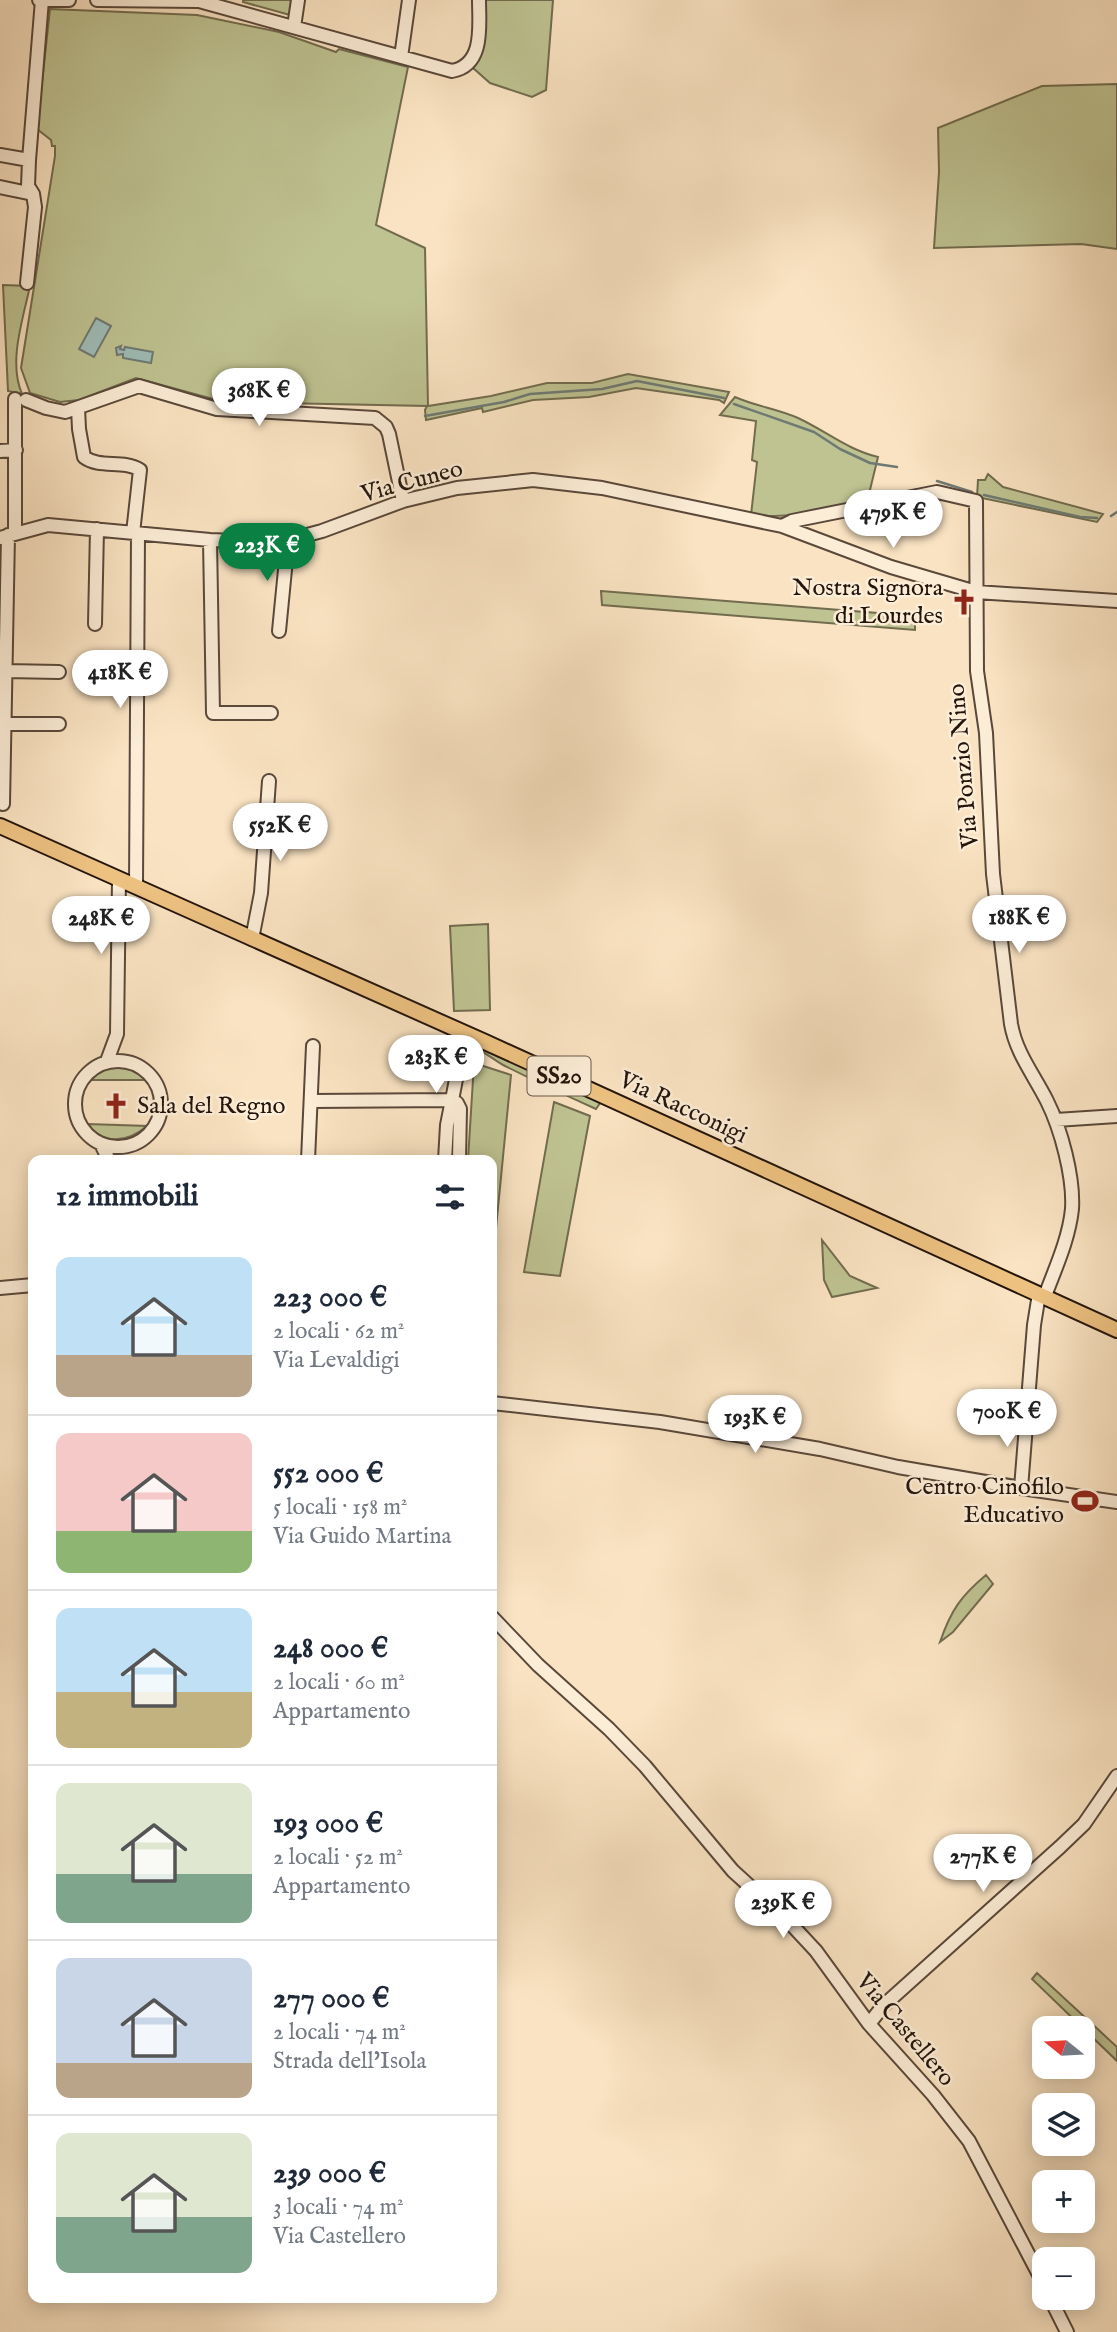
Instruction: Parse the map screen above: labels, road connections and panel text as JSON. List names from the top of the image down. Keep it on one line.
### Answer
{"streets":{"main road":["SS20","Via Racconigi"],"street":["Via Cuneo","Via Ponzio Nino","Via Castellero"]},"crossings":[["Via Cuneo","Via Ponzio Nino"],["Via Ponzio Nino","Via Racconigi"]],"places":{"church":["Nostra Signora di Lourdes","Sala del Regno"],"sports":["Centro Cinofilo Educativo"]},"north":"left","page":{"price":["368K €","479K €","223K €","418K €","552K €","188K €","248K €","283K €","700K €","193K €","277K €","239K €"],"heading":"12 immobili","list":[{"name":"223 000 €","note":"2 locali · 62 m² · Via Levaldigi"},{"name":"552 000 €","note":"5 locali · 158 m² · Via Guido Martina"},{"name":"248 000 €","note":"2 locali · 60 m² · Appartamento"},{"name":"193 000 €","note":"2 locali · 52 m² · Appartamento"},{"name":"277 000 €","note":"2 locali · 74 m² · Strada dell'Isola"},{"name":"239 000 €","note":"3 locali · 74 m² · Via Castellero"}],"map_buttons":["+","−"]}}
